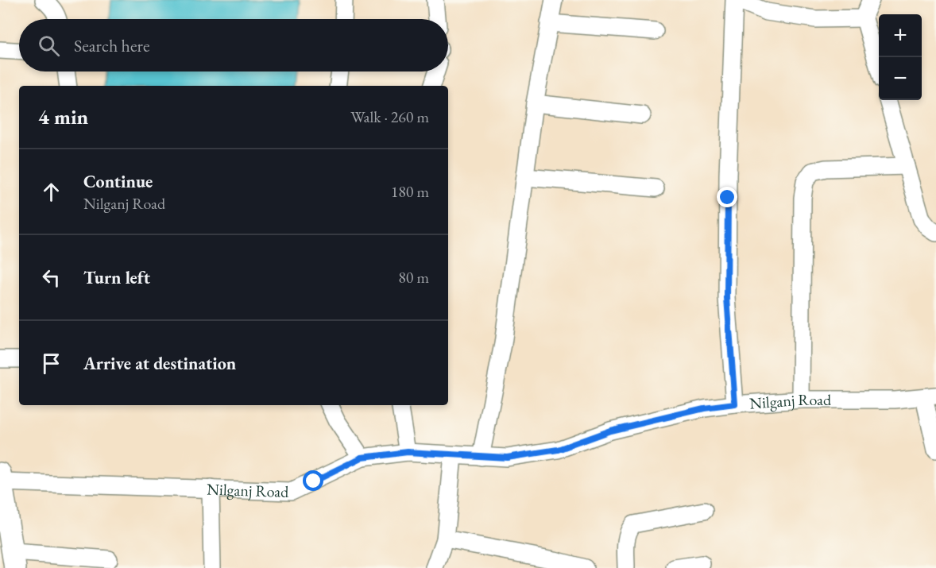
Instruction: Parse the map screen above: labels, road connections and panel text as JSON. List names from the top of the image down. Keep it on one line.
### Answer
{"streets":{"street":["Nilganj Road"]},"page":{"map_buttons":["+","−"],"search":"Search here","heading":["4 min","Walk · 260 m"],"list":[["Continue","Nilganj Road","180 m"],["Turn left","80 m"],"Arrive at destination"]}}
